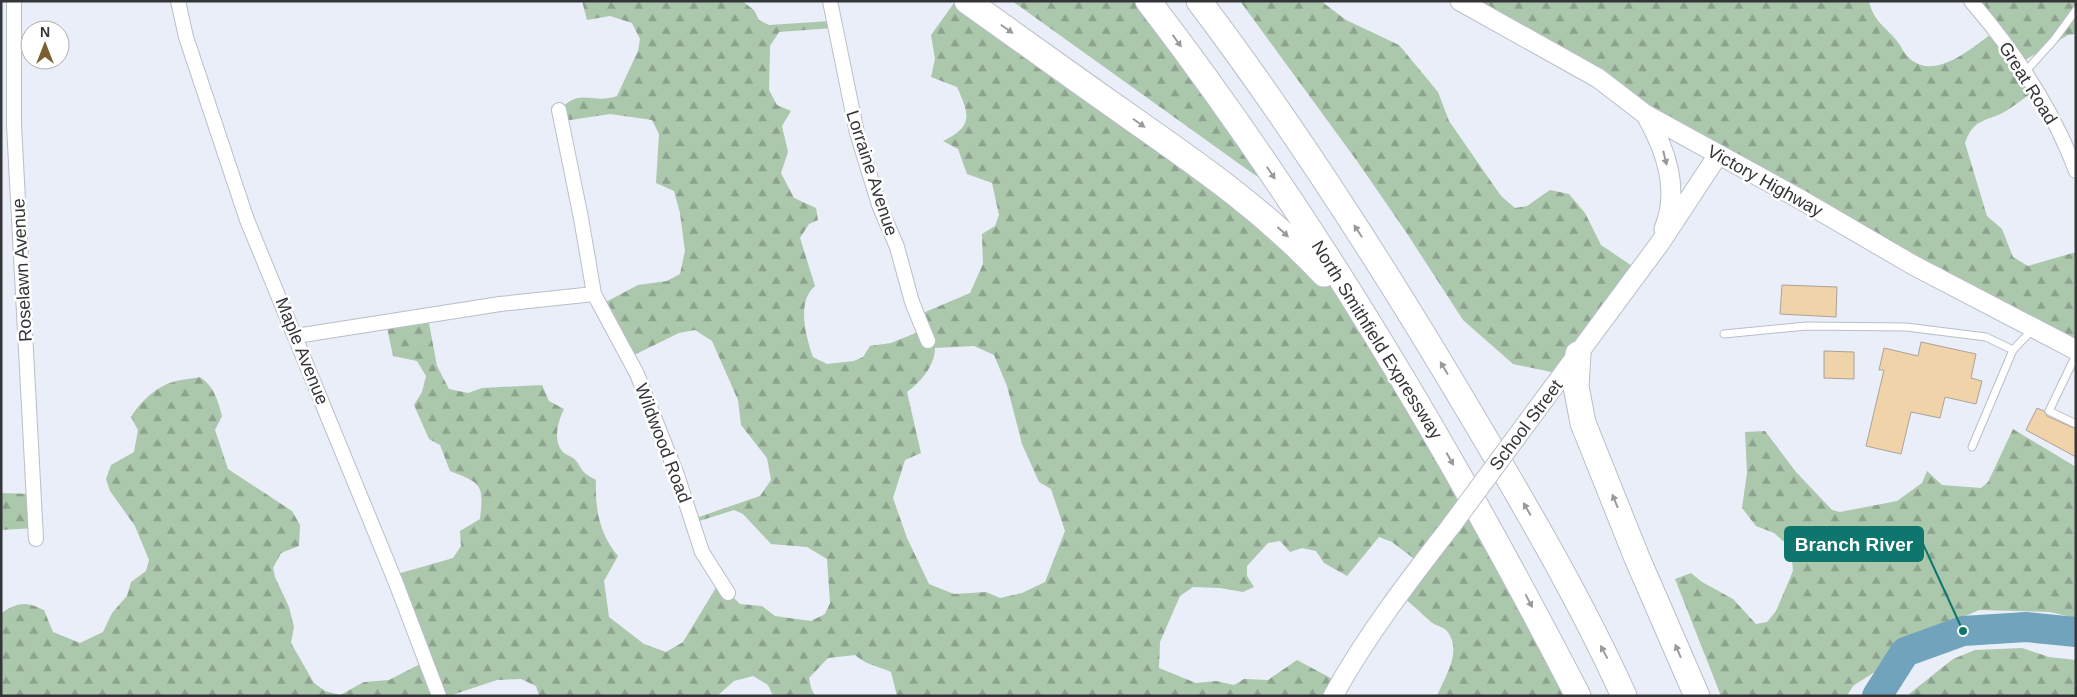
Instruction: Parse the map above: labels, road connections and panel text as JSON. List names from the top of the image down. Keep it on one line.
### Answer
{"streets":{"highway":["North Smithfield Expressway"],"main road":["Victory Highway","School Street"],"street":["Great Road","Lorraine Avenue","Roselawn Avenue","Maple Avenue","Wildwood Road"]},"crossings":[["Victory Highway","School Street"]],"places":["Branch River"],"north":"top"}
